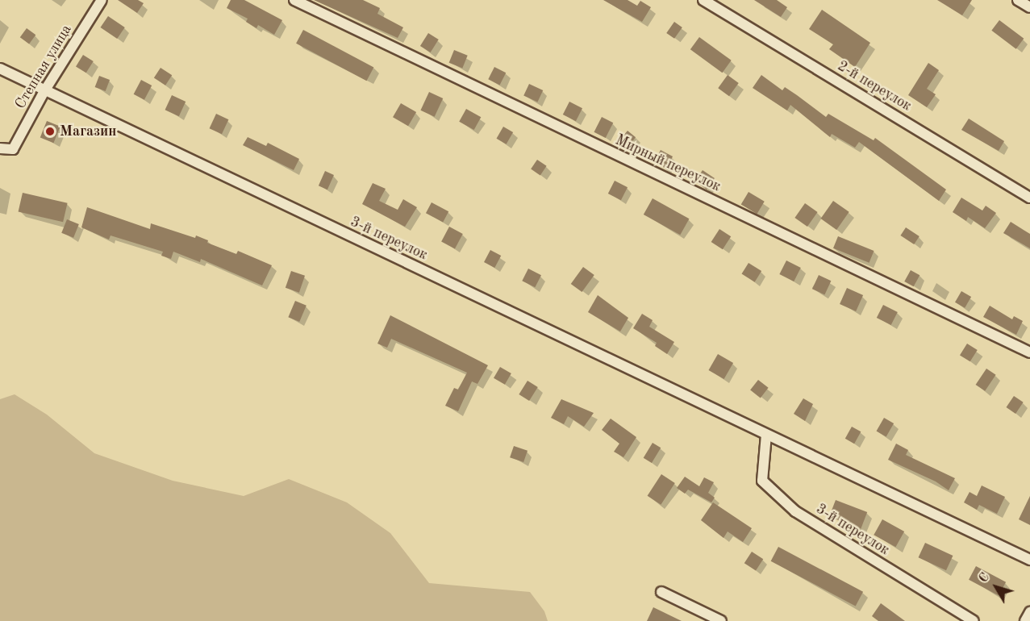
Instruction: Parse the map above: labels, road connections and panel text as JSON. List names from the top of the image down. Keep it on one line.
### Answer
{"streets":{"street":["Степная улица","2-й переулок","Мирный переулок","3-й переулок"]},"crossings":[["Степная улица","3-й переулок"]],"places":["Магазин"],"north":"top left"}
